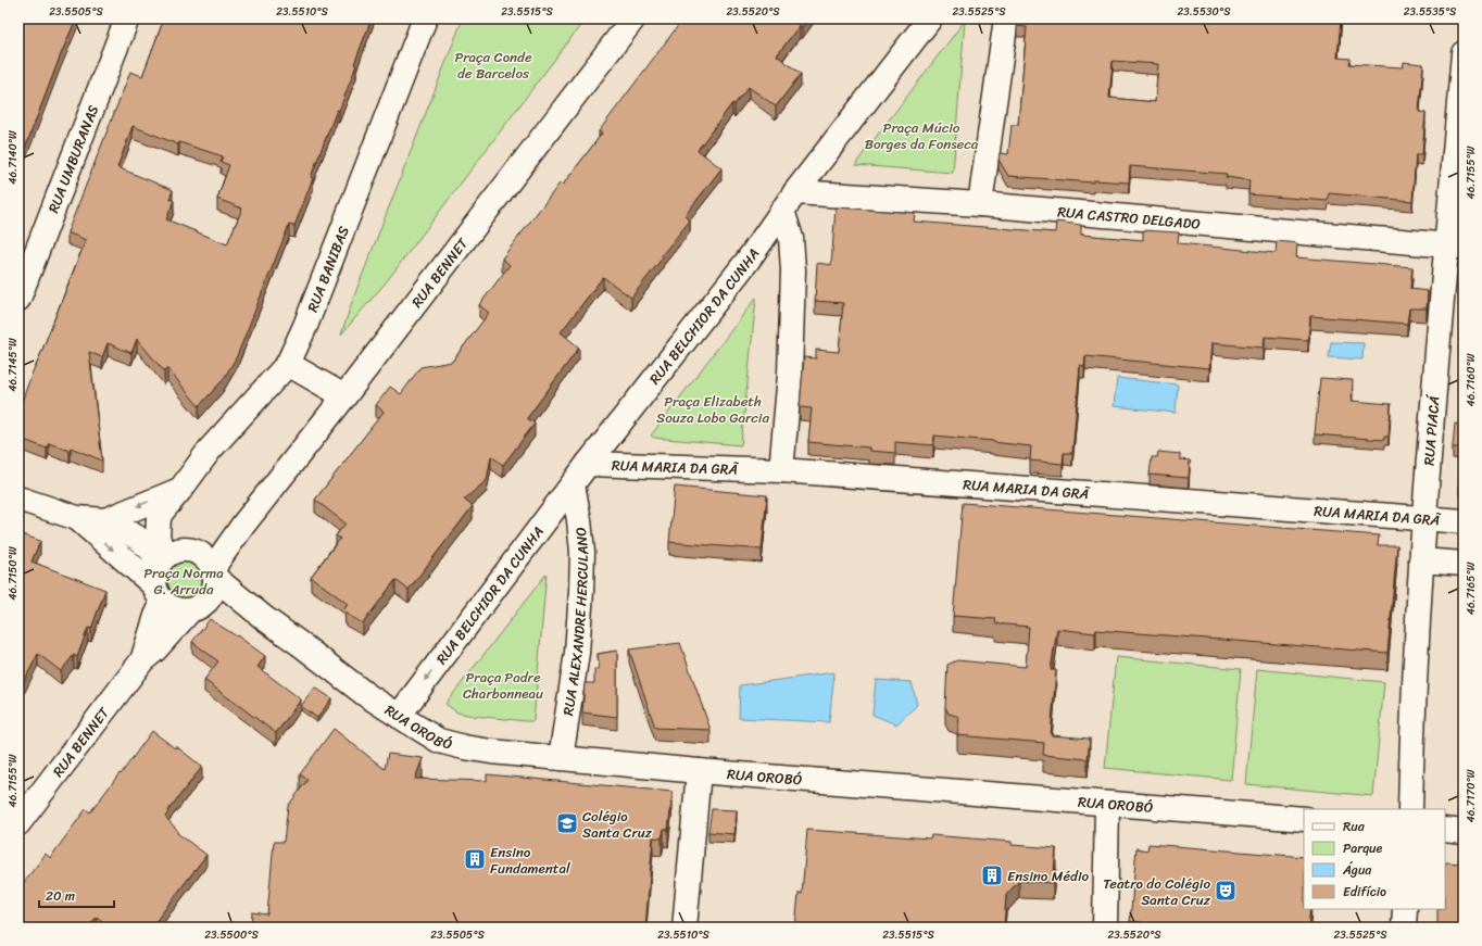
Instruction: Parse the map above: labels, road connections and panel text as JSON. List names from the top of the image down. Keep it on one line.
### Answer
{"streets":{"street":["RUA UMBURANAS","RUA CASTRO DELGADO","RUA BANIBAS","RUA BENNET","RUA BELCHIOR DA CUNHA","RUA PIACÁ","RUA MARIA DA GRÃ","RUA ALEXANDRE HERCULANO","RUA OROBÓ"]},"crossings":[["RUA CASTRO DELGADO","RUA BELCHIOR DA CUNHA"],["RUA CASTRO DELGADO","RUA PIACÁ"],["RUA BANIBAS","RUA BENNET"],["RUA BANIBAS","RUA OROBÓ"],["RUA BENNET","RUA OROBÓ"],["RUA BELCHIOR DA CUNHA","RUA MARIA DA GRÃ"],["RUA BELCHIOR DA CUNHA","RUA ALEXANDRE HERCULANO"],["RUA BELCHIOR DA CUNHA","RUA OROBÓ"],["RUA PIACÁ","RUA MARIA DA GRÃ"],["RUA ALEXANDRE HERCULANO","RUA OROBÓ"]],"parks":["Praça Conde de Barcelos","Praça Múcio Borges da Fonseca","Praça Elizabeth Souza Lobo Garcia","Praça Norma G. Arruda","Praça Padre Charbonneau"],"places":{"school or university":["Colégio Santa Cruz"],"building":["Ensino Fundamental","Ensino Médio"],"theatre":["Teatro do Colégio Santa Cruz"]},"legend":["Rua","Parque","Água","Edifício"],"scale_bar":"20 m","coordinates":["23.5505°S","23.5510°S","23.5515°S","23.5520°S","23.5525°S","23.5530°S","23.5535°S","46.7140°W","46.7155°W","46.7145°W","46.7160°W","46.7150°W","46.7165°W","46.7170°W","23.5500°S"]}
